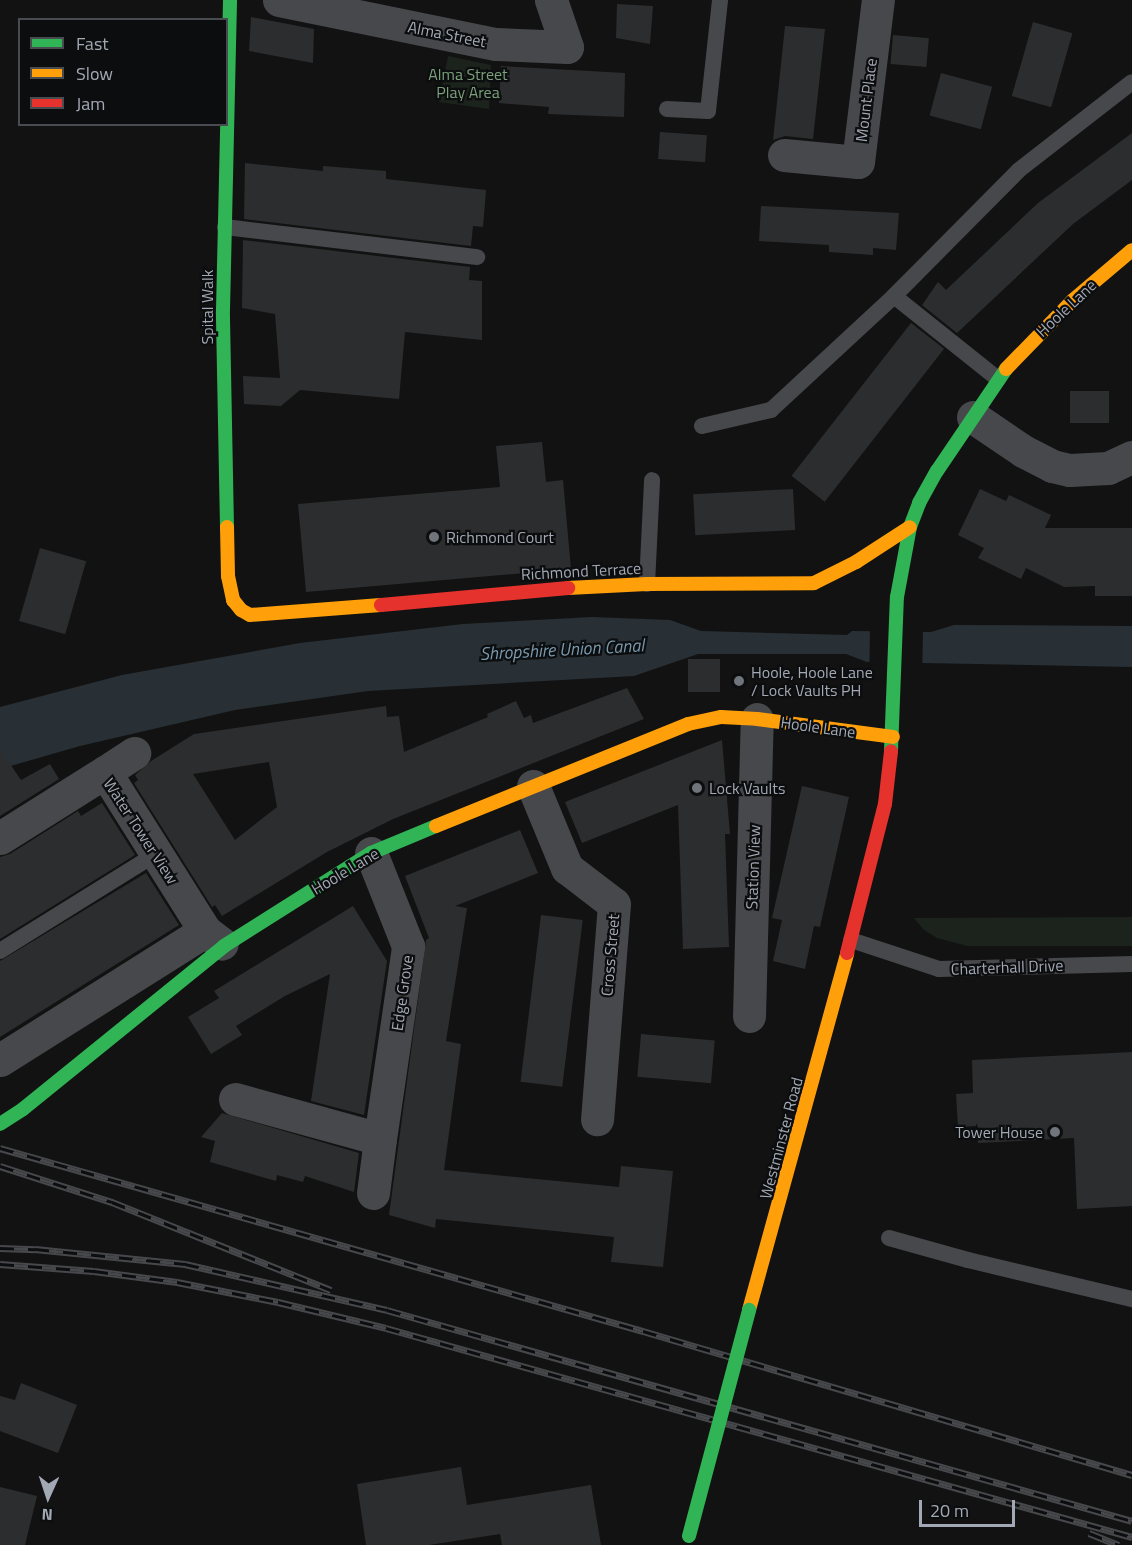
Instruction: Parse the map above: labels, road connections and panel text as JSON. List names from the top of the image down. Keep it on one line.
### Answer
{"streets":{"street":["Alma Street","Mount Place","Spital Walk","Hoole Lane","Richmond Terrace","Water Tower View","Station View","Cross Street","Edge Grove","Westminster Road"],"lane":["Charterhall Drive"]},"crossings":[["Spital Walk","Richmond Terrace"],["Hoole Lane","Richmond Terrace"],["Hoole Lane","Water Tower View"],["Hoole Lane","Station View"],["Hoole Lane","Cross Street"],["Hoole Lane","Edge Grove"],["Hoole Lane","Westminster Road"],["Charterhall Drive","Westminster Road"]],"water":["Shropshire Union Canal"],"parks":["Alma Street Play Area"],"places":["Richmond Court","Hoole, Hoole Lane / Lock Vaults PH","Lock Vaults","Tower House"],"legend":["Fast","Slow","Jam"],"scale_bar":"20 m","north":"bottom"}
